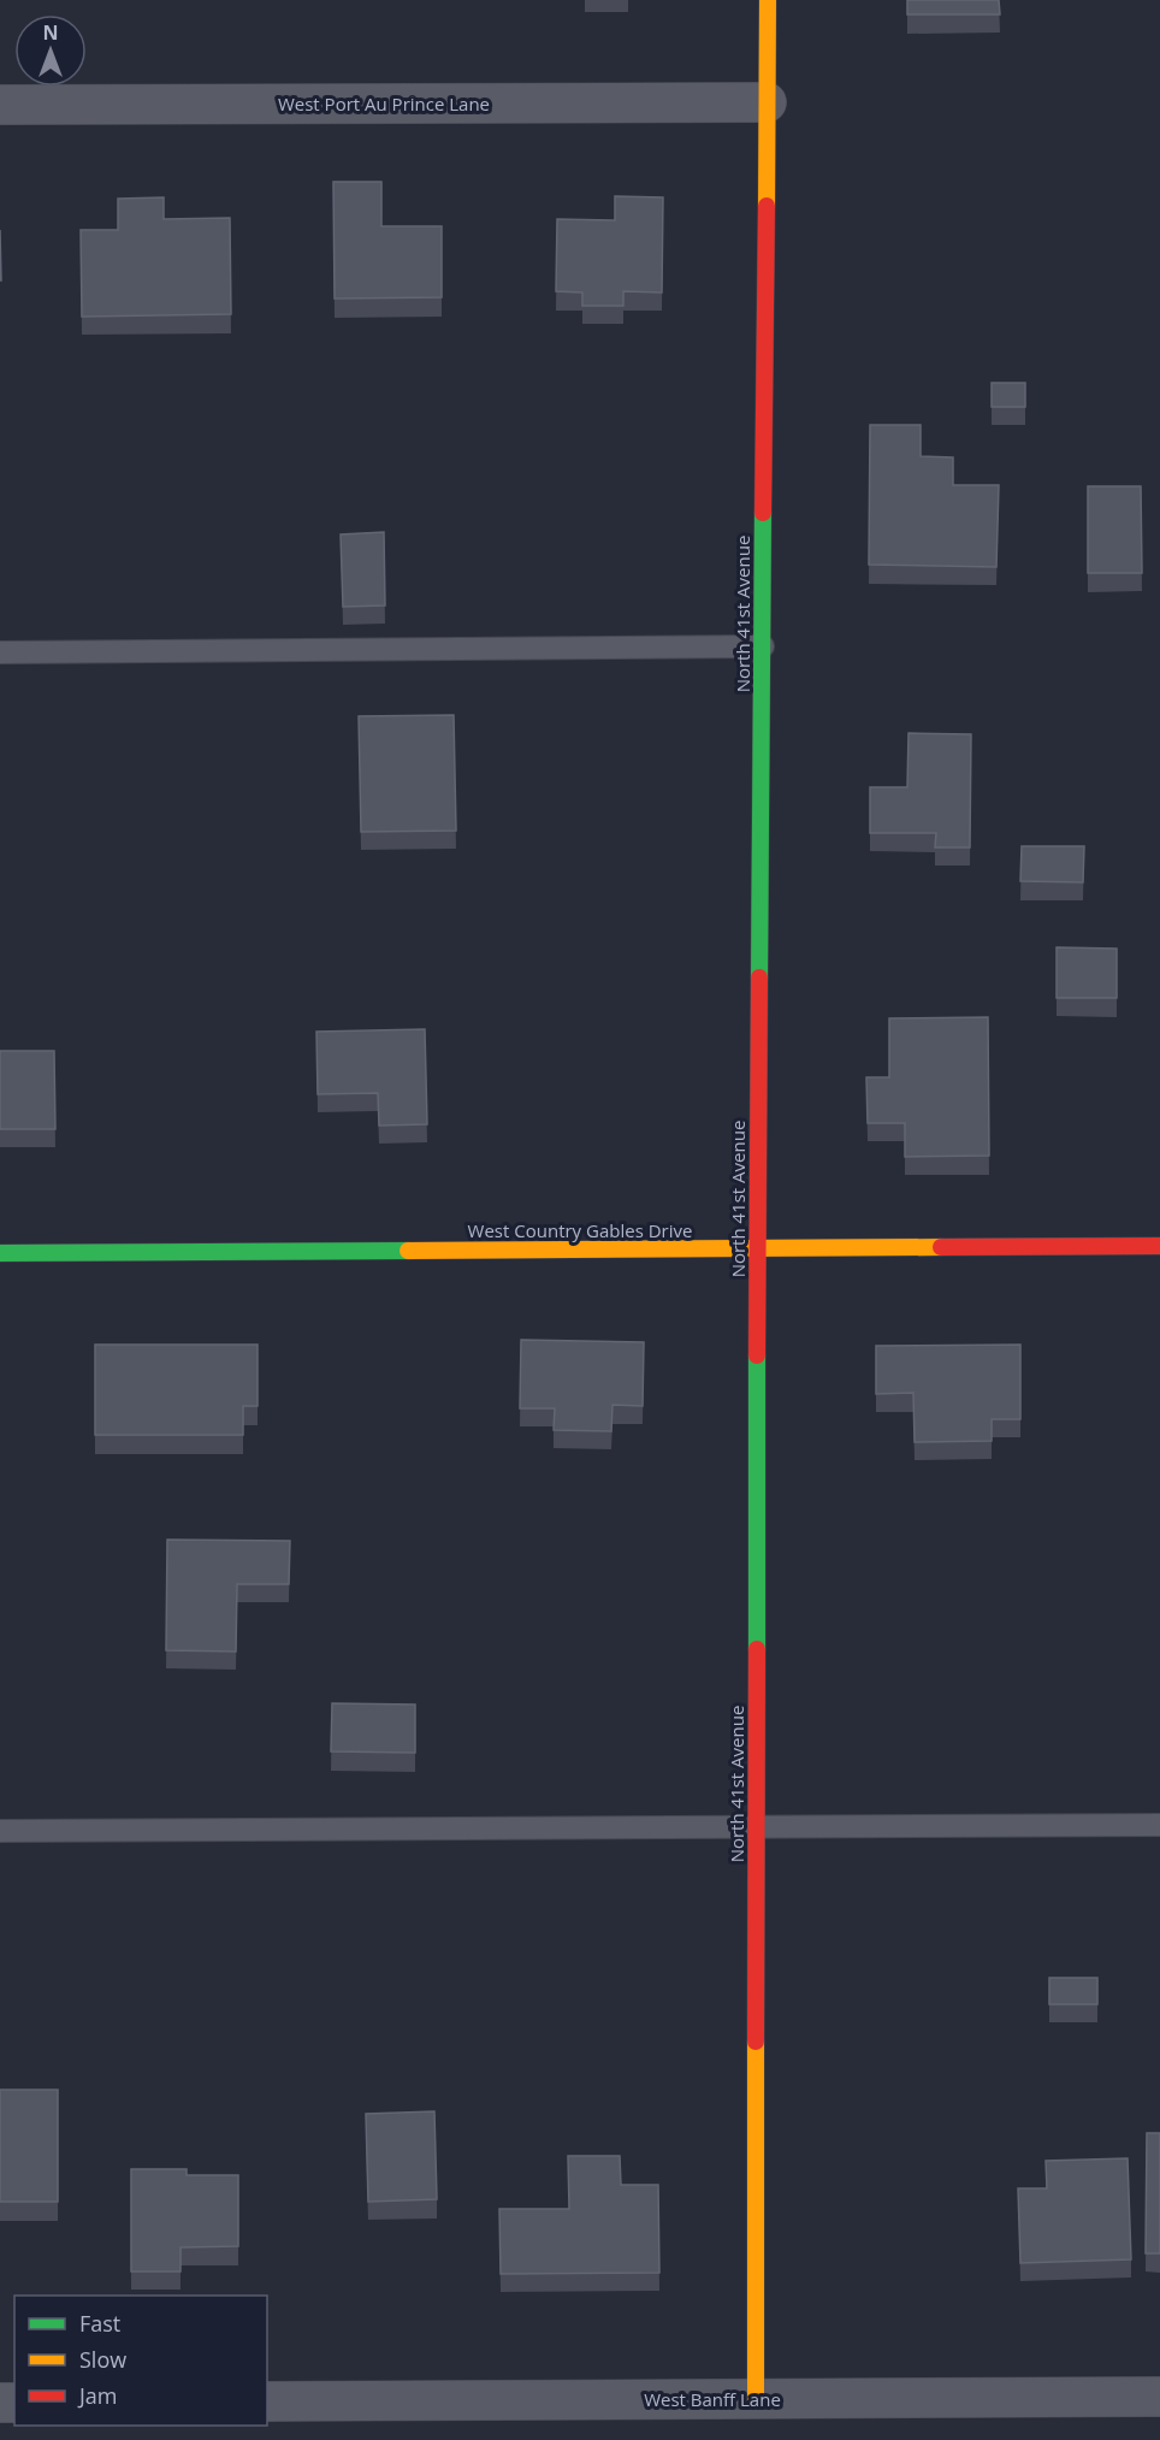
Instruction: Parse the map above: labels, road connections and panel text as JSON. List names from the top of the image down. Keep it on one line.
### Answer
{"streets":{"street":["West Port Au Prince Lane","North 41st Avenue","West Country Gables Drive","West Banff Lane"]},"crossings":[["West Port Au Prince Lane","North 41st Avenue"],["North 41st Avenue","West Country Gables Drive"],["North 41st Avenue","West Banff Lane"]],"legend":["Fast","Slow","Jam"],"north":"top"}
